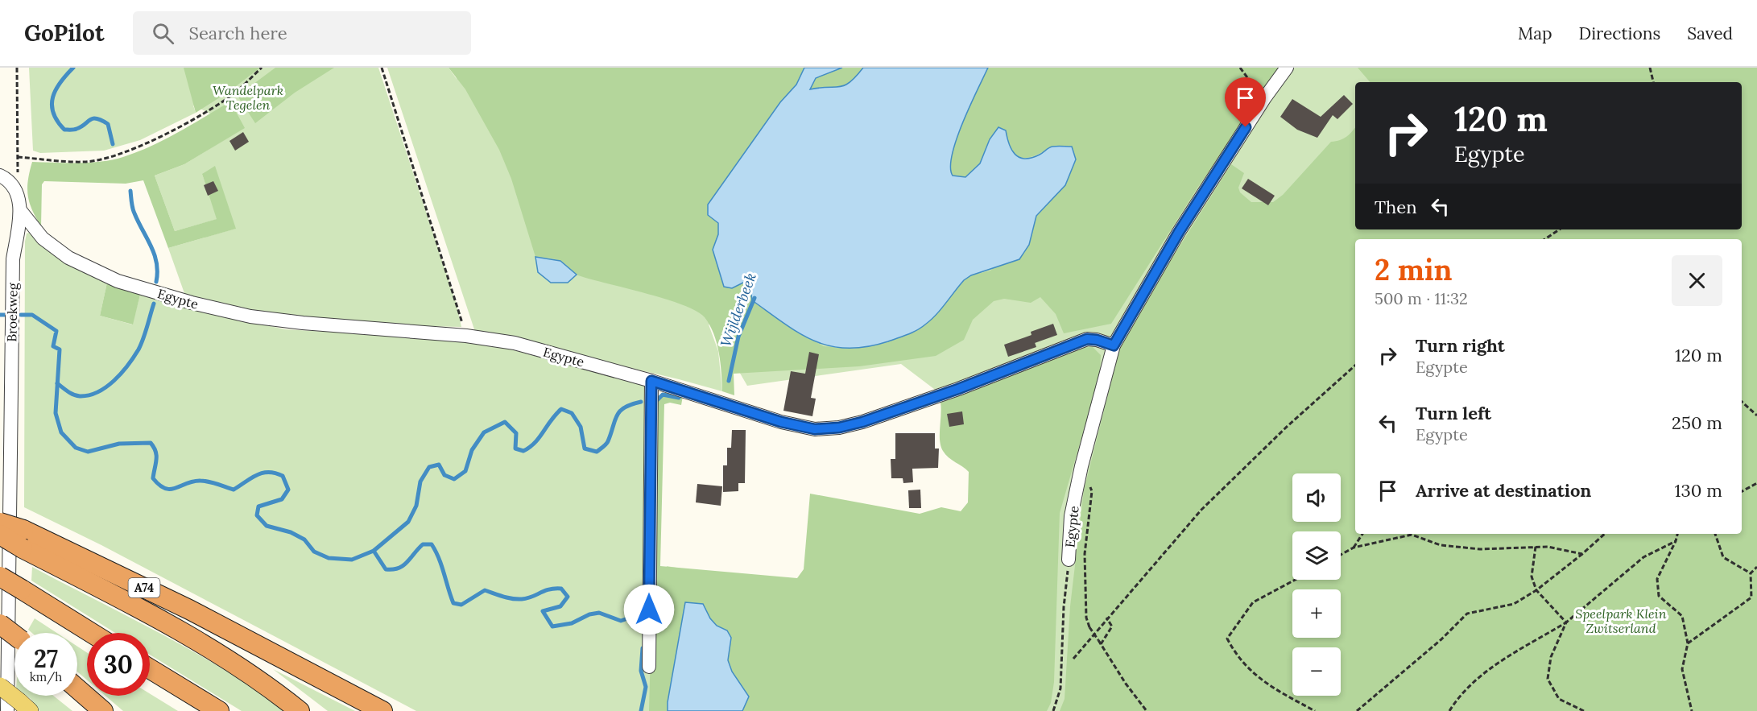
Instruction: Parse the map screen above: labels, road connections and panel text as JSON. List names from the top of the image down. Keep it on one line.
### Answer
{"streets":{"highway":["A74"],"street":["Egypte","Broekweg"]},"crossings":[["Egypte","Broekweg"],["Broekweg","A74"]],"water":["Wijlderbeek"],"parks":["Wandelpark Tegelen","Speelpark Klein Zwitserland"],"page":{"header":"GoPilot","search":"Search here","nav":["Map","Directions","Saved"],"turn":["120 m","Egypte"],"then":"Then","heading":["2 min","500 m · 11:32"],"list":[{"name":"Turn right","note":"Egypte","value":"120 m"},{"name":"Turn left","note":"Egypte","value":"250 m"},{"name":"Arrive at destination","value":"130 m"}],"map_buttons":["+","−"],"speed":"27 km/h","limit":"30"}}
